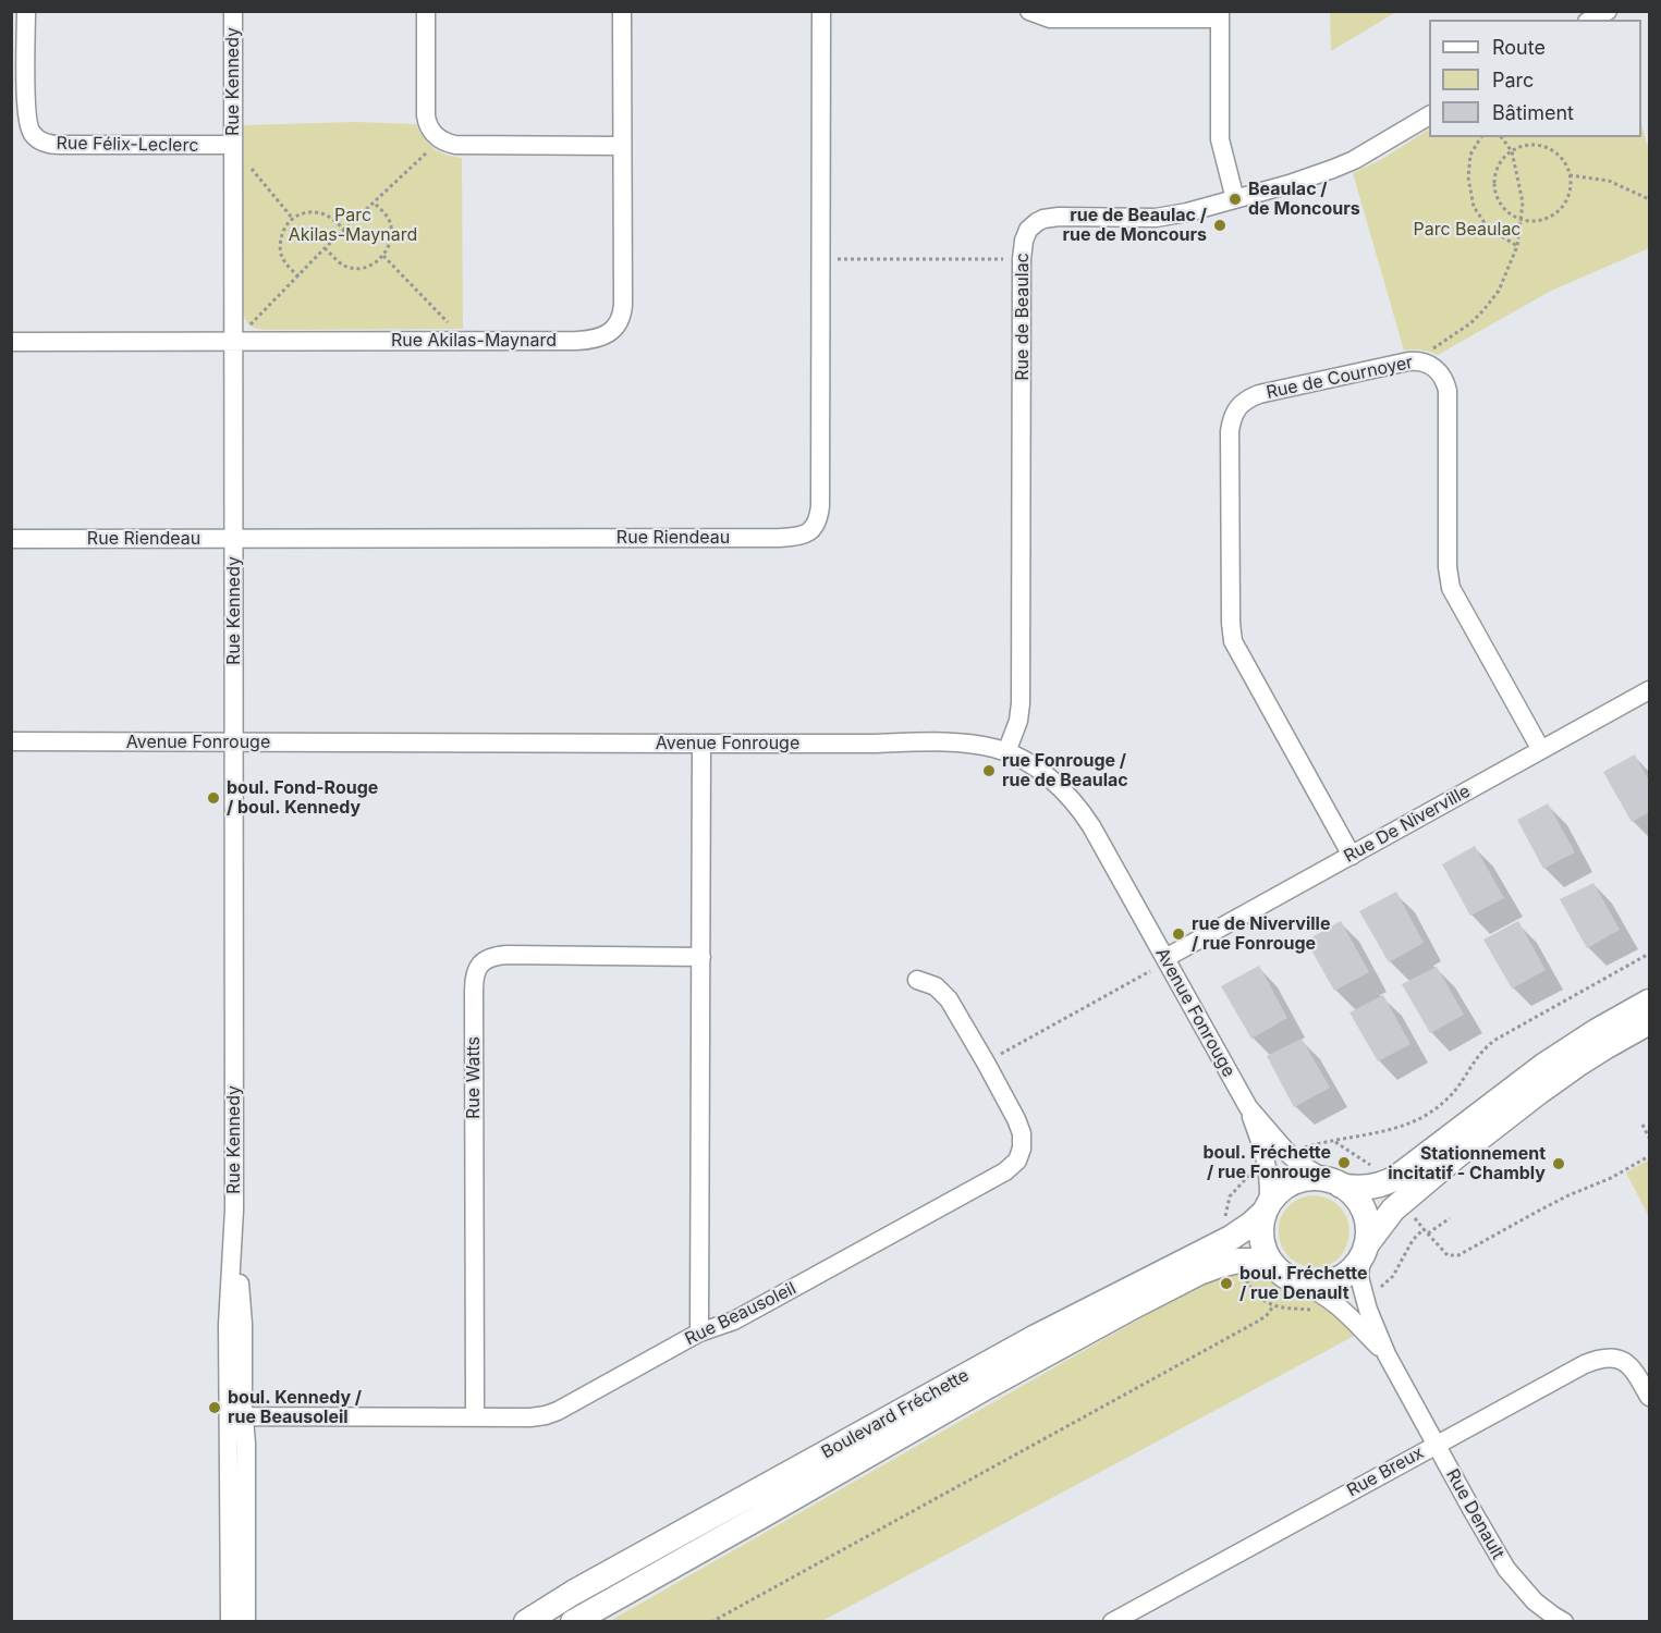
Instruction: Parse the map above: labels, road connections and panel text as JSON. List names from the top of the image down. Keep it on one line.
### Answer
{"streets":{"main road":["Boulevard Fréchette"],"street":["Rue Kennedy","Rue Félix-Leclerc","Rue de Beaulac","Rue Akilas-Maynard","Rue de Cournoyer","Rue Riendeau","Avenue Fonrouge","Rue De Niverville","Rue Watts","Rue Beausoleil","Rue Breux","Rue Denault"]},"crossings":[["Rue Kennedy","Rue Félix-Leclerc"],["Rue Kennedy","Rue Akilas-Maynard"],["Rue Kennedy","Rue Riendeau"],["Rue Kennedy","Avenue Fonrouge"],["Rue Kennedy","Rue Beausoleil"],["Rue de Beaulac","Avenue Fonrouge"],["Rue de Cournoyer","Rue De Niverville"],["Avenue Fonrouge","Rue De Niverville"],["Rue Watts","Rue Beausoleil"],["Boulevard Fréchette","Rue Denault"],["Rue Breux","Rue Denault"]],"parks":["Parc Akilas-Maynard","Parc Beaulac"],"places":["Beaulac / de Moncours","rue de Beaulac / rue de Moncours","rue Fonrouge / rue de Beaulac","boul. Fond-Rouge / boul. Kennedy","rue de Niverville / rue Fonrouge","boul. Fréchette / rue Fonrouge","Stationnement incitatif - Chambly","boul. Fréchette / rue Denault","boul. Kennedy / rue Beausoleil"],"legend":["Route","Parc","Bâtiment"]}
